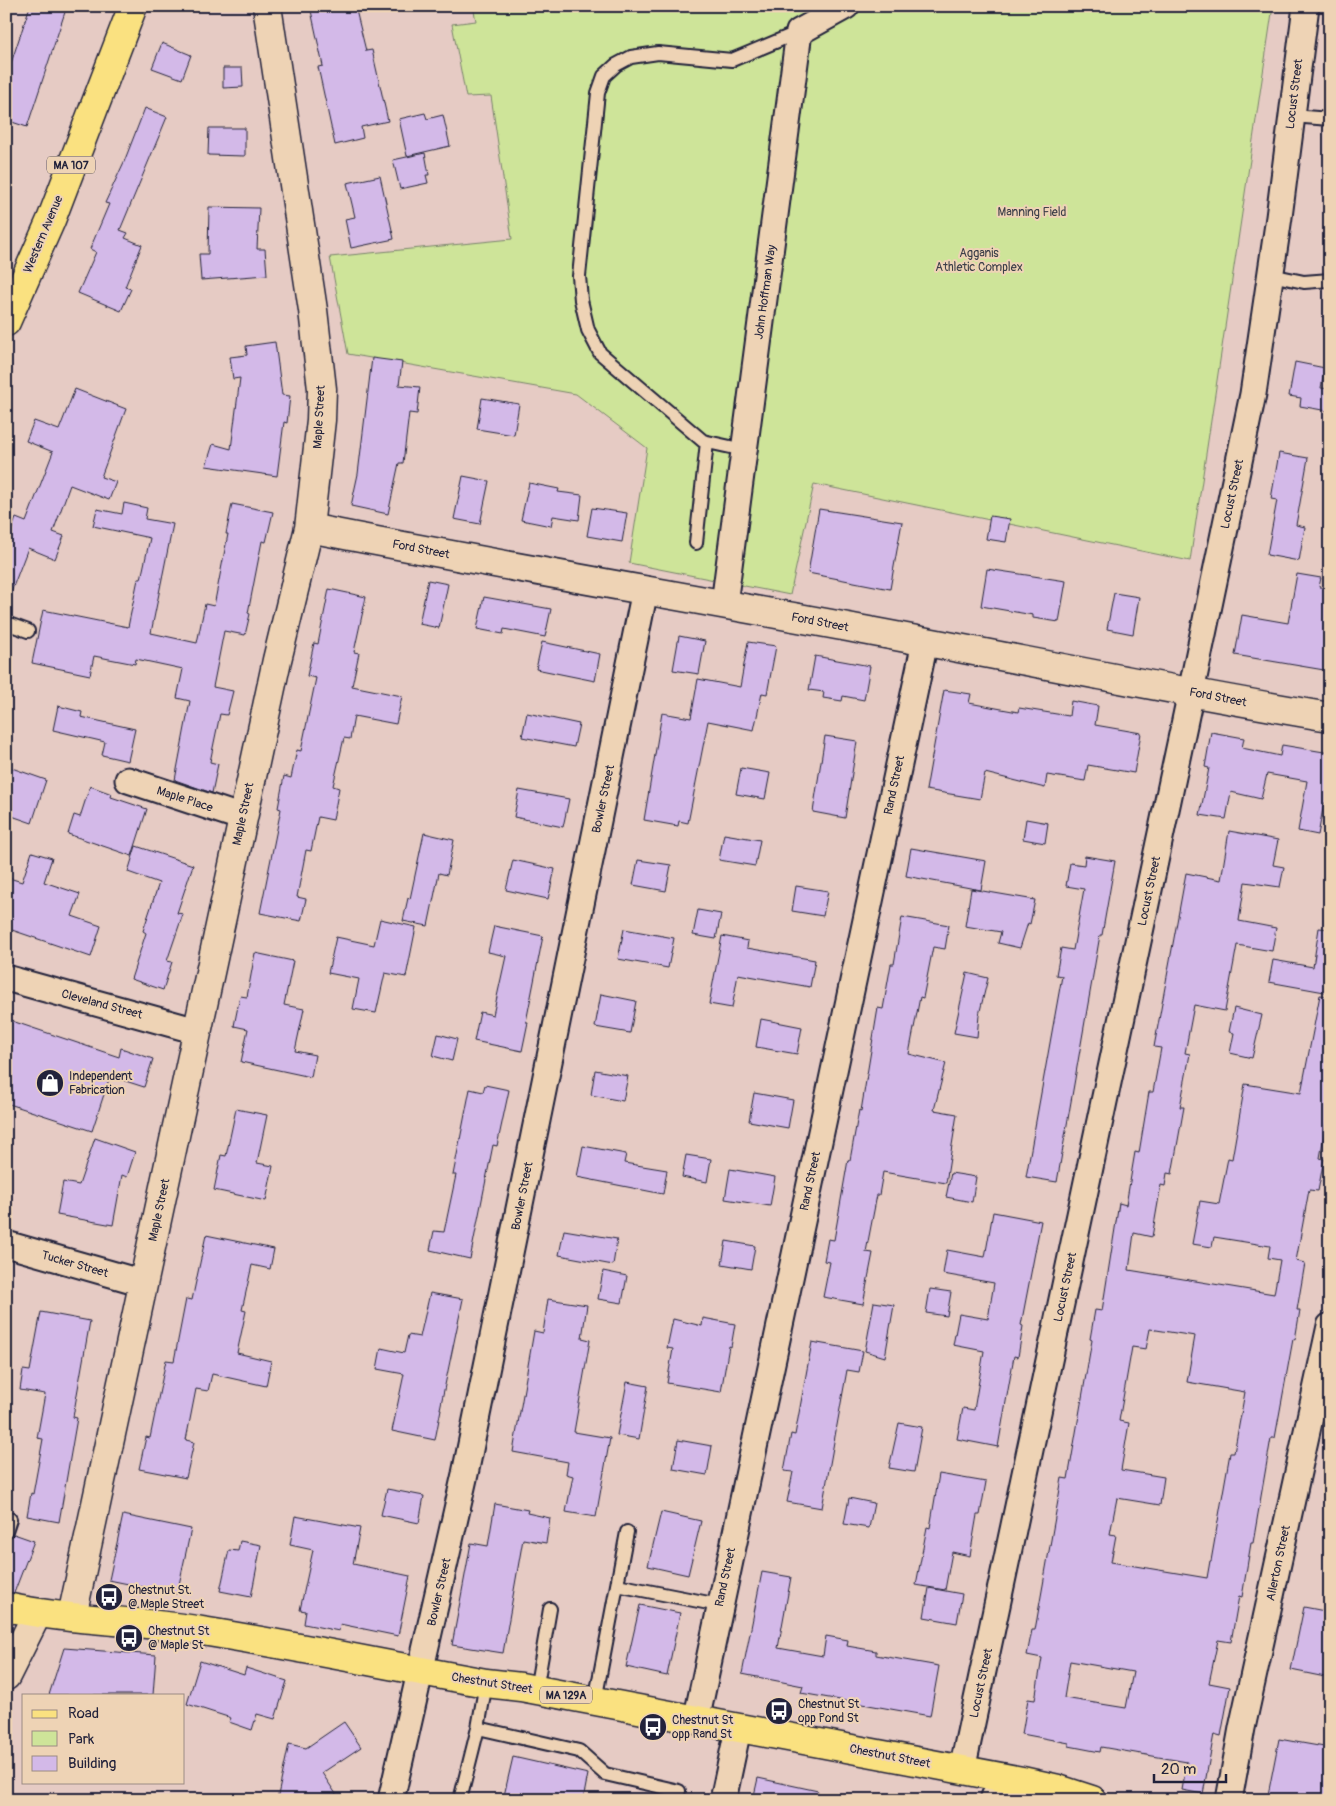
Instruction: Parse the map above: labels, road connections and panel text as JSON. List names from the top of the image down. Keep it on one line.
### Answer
{"streets":{"main road":["MA 107","Western Avenue","Chestnut Street","MA 129A"],"street":["Locust Street","John Hoffman Way","Maple Street","Ford Street","Rand Street","Maple Place","Bowler Street","Cleveland Street","Tucker Street","Allerton Street"]},"crossings":[["Locust Street","Ford Street"],["Locust Street","Chestnut Street"],["John Hoffman Way","Ford Street"],["Maple Street","Ford Street"],["Maple Street","Maple Place"],["Maple Street","Cleveland Street"],["Maple Street","Tucker Street"],["Maple Street","Chestnut Street"],["Ford Street","Rand Street"],["Ford Street","Bowler Street"],["Rand Street","Chestnut Street"],["Bowler Street","Chestnut Street"]],"parks":["Manning Field","Agganis Athletic Complex"],"places":{"shop":["Independent Fabrication"],"bus stop":["Chestnut St. @ Maple Street","Chestnut St @ Maple St","Chestnut St opp Pond St","Chestnut St opp Rand St"]},"legend":["Road","Park","Building"],"scale_bar":"20 m"}
